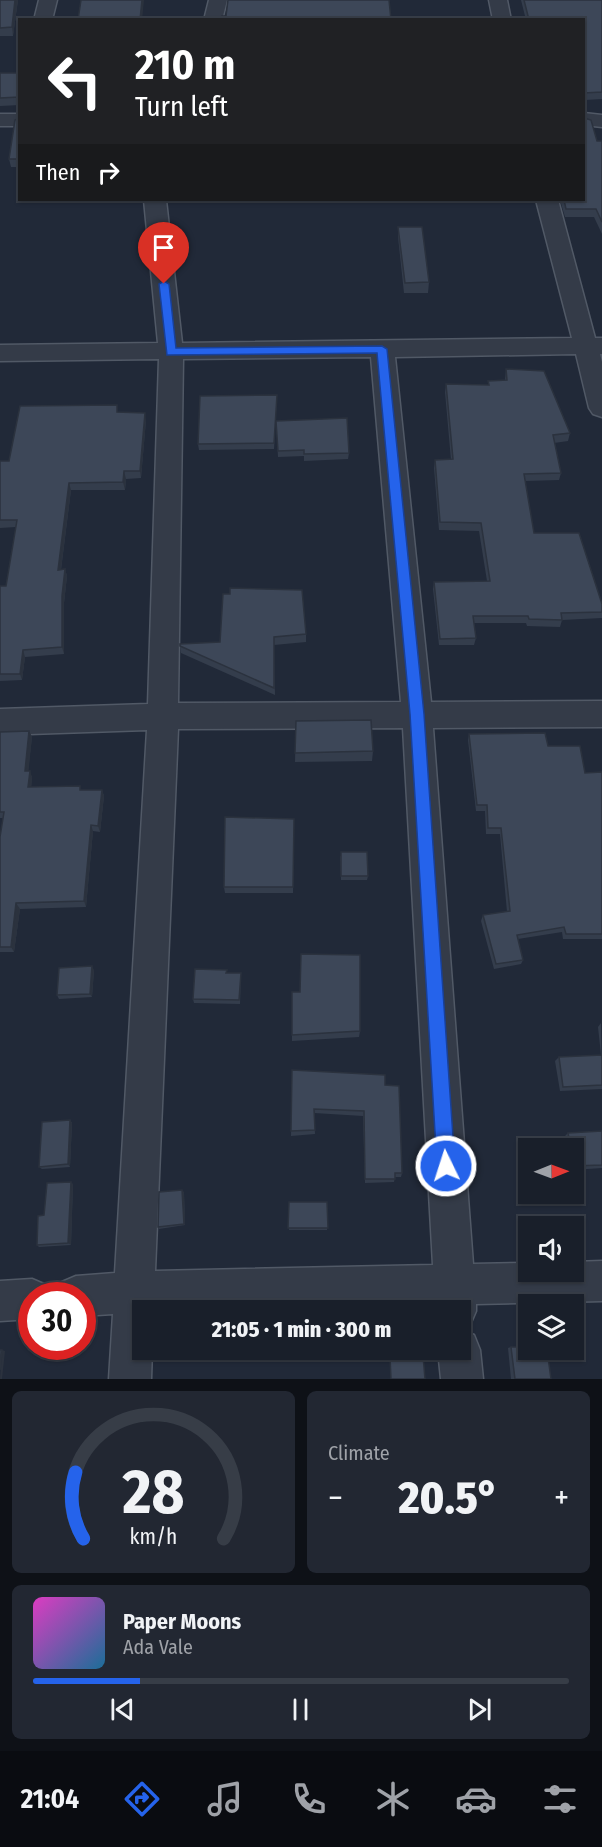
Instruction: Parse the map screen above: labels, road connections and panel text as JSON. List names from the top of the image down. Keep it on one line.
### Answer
{"north":"right","page":{"turn":["210 m","Turn left"],"then":"Then","limit":"30","trip":"21:05 · 1 min · 300 m","tile":"Climate","heat":["−","20.5°","+"],"song":["Paper Moons","Ada Vale"],"tabs":"21:04","gauge":["28","km/h"]}}
